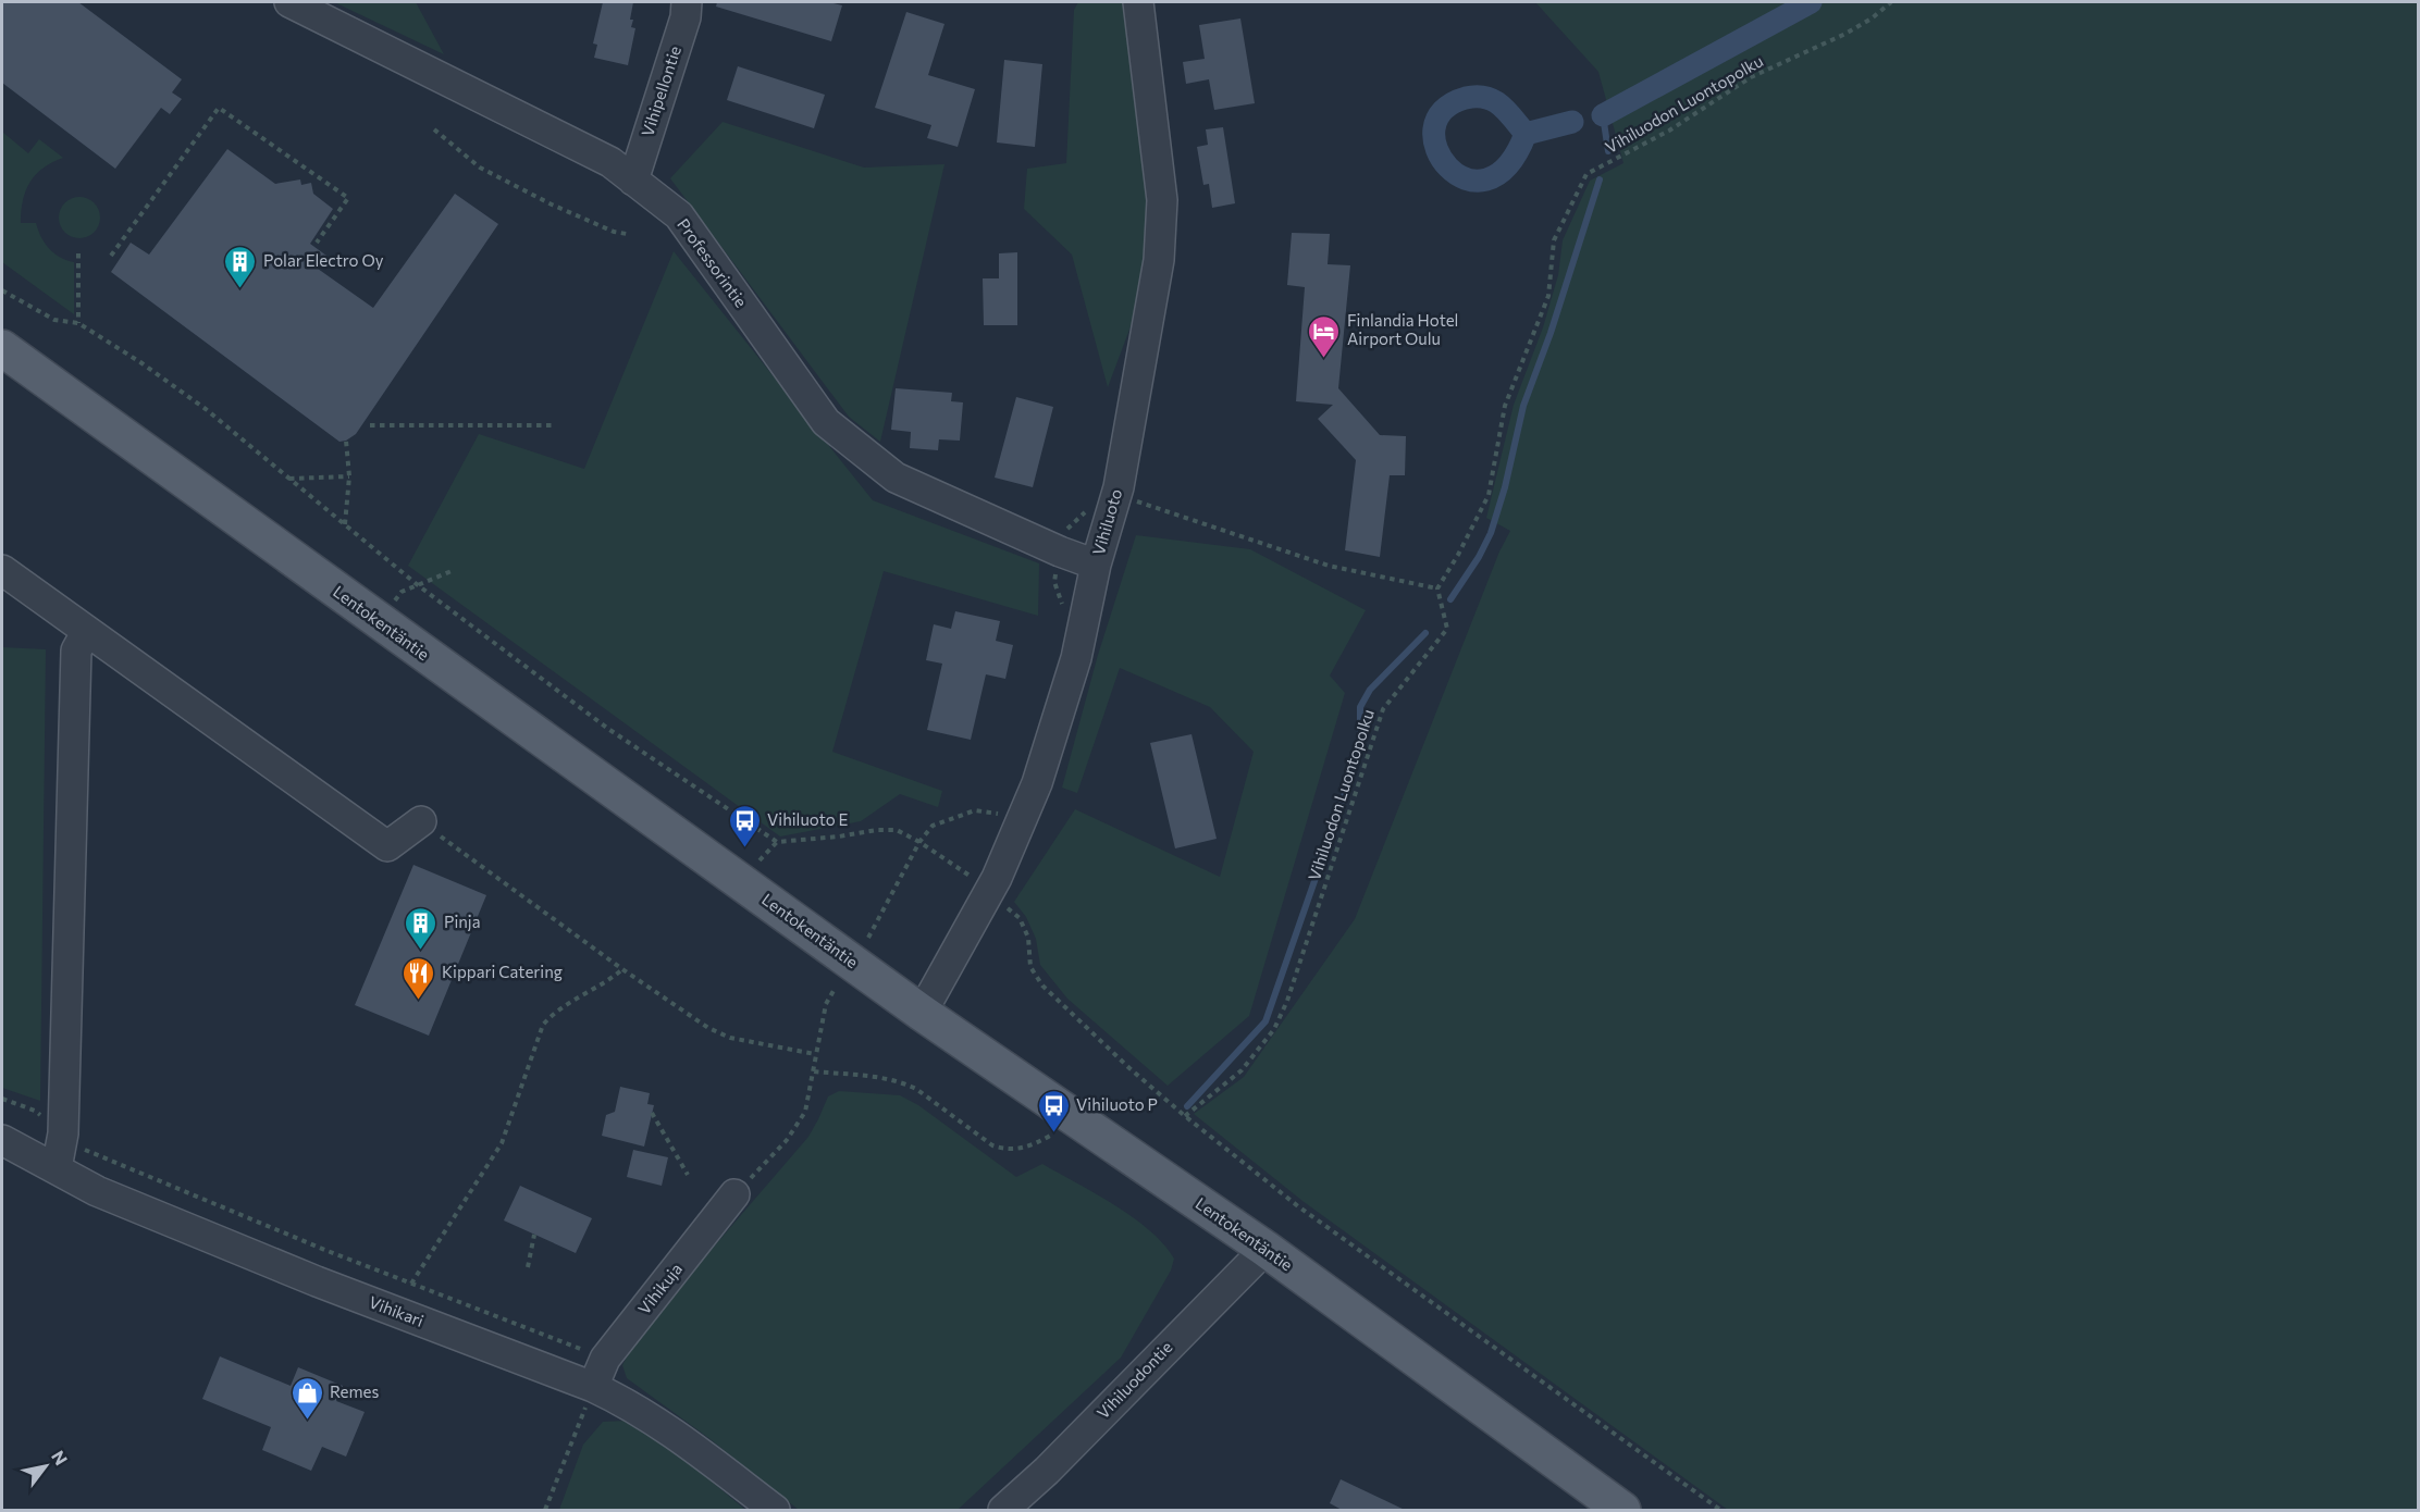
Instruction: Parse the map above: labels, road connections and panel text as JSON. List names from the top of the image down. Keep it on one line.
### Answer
{"streets":{"main road":["Lentokentäntie"],"street":["Vihipellontie","Professorintie","Vihiluoto","Vihikuja","Vihikari","Vihiluodontie"],"path":["Vihiluodon Luontopolku"]},"crossings":[["Vihipellontie","Professorintie"],["Professorintie","Vihiluoto"],["Vihiluoto","Lentokentäntie"],["Lentokentäntie","Vihiluodontie"],["Vihikuja","Vihikari"]],"places":{"building":["Polar Electro Oy","Pinja"],"hotel":["Finlandia Hotel Airport Oulu"],"bus stop":["Vihiluoto E","Vihiluoto P"],"restaurant":["Kippari Catering"],"shop":["Remes"]},"north":"top right"}
